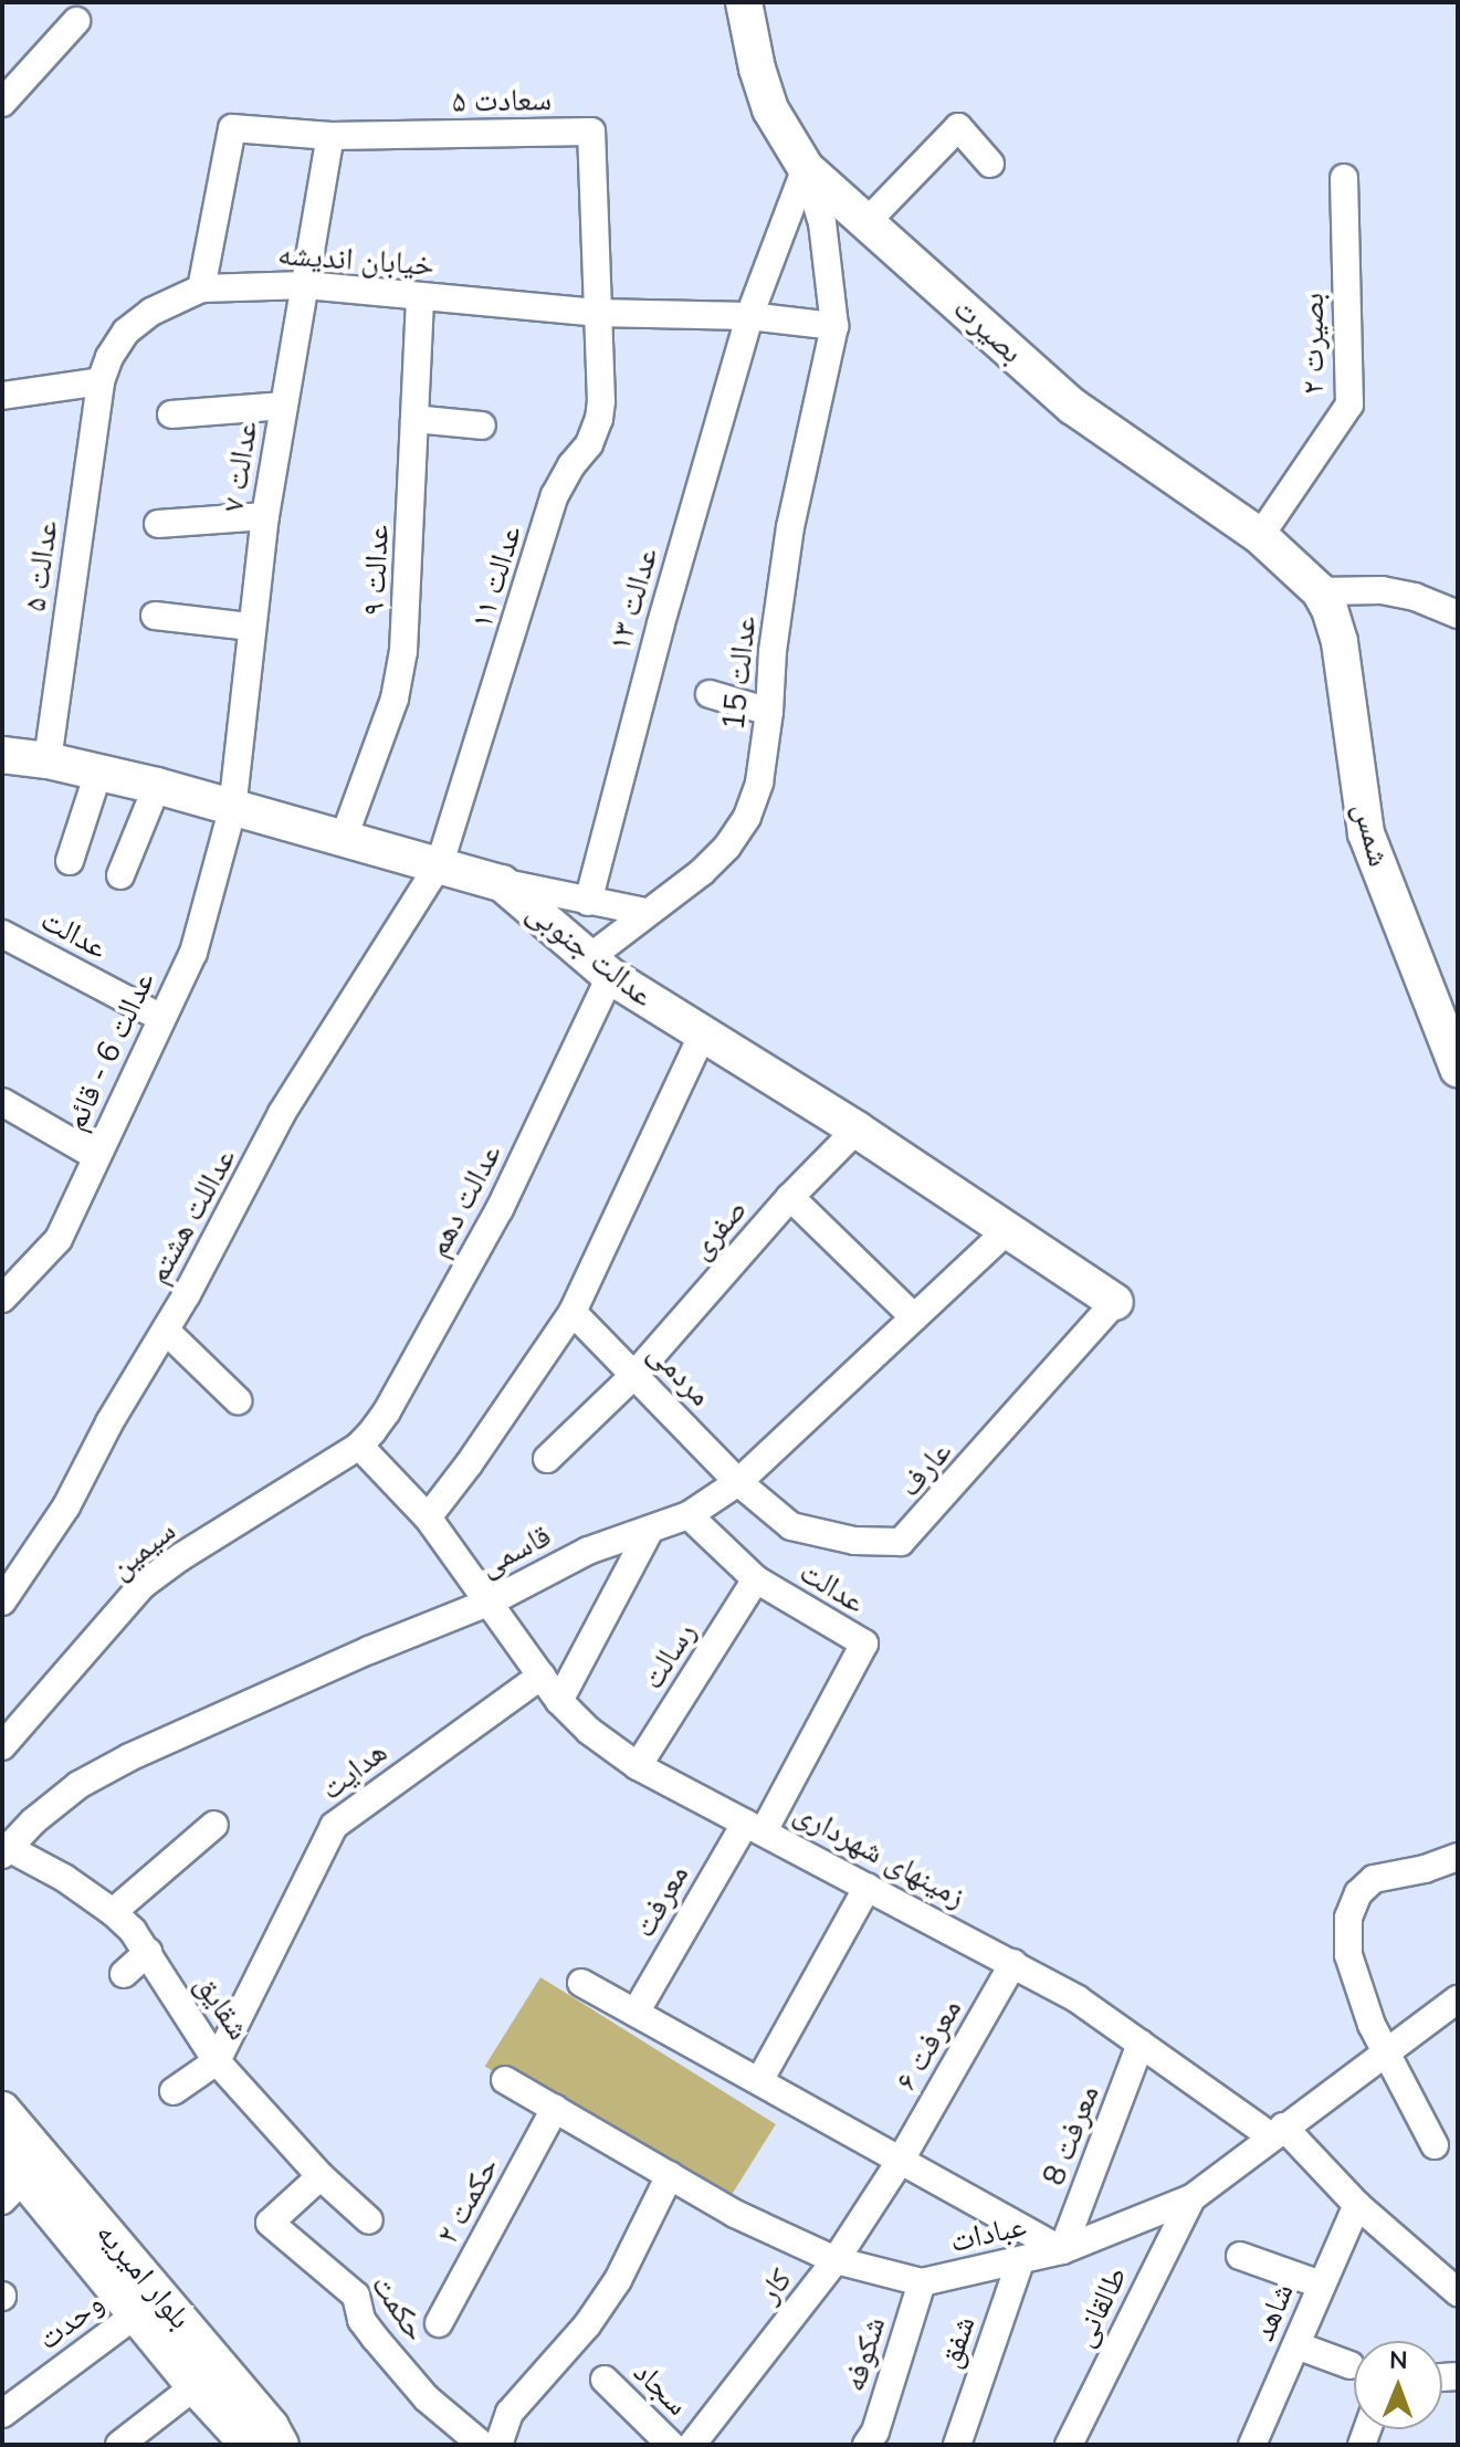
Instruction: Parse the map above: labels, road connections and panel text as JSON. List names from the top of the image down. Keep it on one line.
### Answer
{"streets":{"street":["سعادت ۵","خیابان اندیشه","بصیرت","بصیرت ۲","عدالت ۷","عدالت ۵","عدالت ۹","عدالت ۱۱","عدالت ۱۳","عدالت 15","شمس","عدالت","عدالت جنوبی","عدالت 6 - قائم","عدالت دهم","عداللت هشتم","صفری","مردمی","عارف","سیمین","قاسمی","رسالت","هدایت","زمینهای شهرداری","معرفت","شقایق","معرفت ۶","معرفت 8","حکمت ۲","عبادات","بلوار امیریه","کار","طالقانی","حکمت","شاهد","وحدت","شفق","شکوفه","سجاد"]},"crossings":[["سعادت ۵","خیابان اندیشه"],["سعادت ۵","عدالت ۷"],["سعادت ۵","عدالت ۱۱"],["خیابان اندیشه","عدالت ۷"],["خیابان اندیشه","عدالت ۵"],["خیابان اندیشه","عدالت ۹"],["خیابان اندیشه","عدالت ۱۱"],["خیابان اندیشه","عدالت ۱۳"],["خیابان اندیشه","عدالت 15"],["بصیرت","بصیرت ۲"],["بصیرت","عدالت ۱۳"],["بصیرت","عدالت 15"],["بصیرت","شمس"],["عدالت ۷","عدالت جنوبی"],["عدالت ۷","عدالت 6 - قائم"],["عدالت ۵","عدالت جنوبی"],["عدالت ۹","عدالت جنوبی"],["عدالت ۱۱","عدالت جنوبی"],["عدالت ۱۱","عداللت هشتم"],["عدالت ۱۳","عدالت 15"],["عدالت 15","عدالت جنوبی"],["عدالت 15","عدالت دهم"],["عدالت","عدالت 6 - قائم"],["عدالت","قاسمی"],["عدالت","رسالت"],["عدالت","زمینهای شهرداری"],["عدالت","معرفت"],["عدالت جنوبی","عدالت 6 - قائم"],["عدالت جنوبی","عدالت دهم"],["عدالت جنوبی","عداللت هشتم"],["عدالت جنوبی","صفری"],["عدالت جنوبی","عارف"],["عدالت جنوبی","قاسمی"],["عدالت دهم","سیمین"],["عدالت دهم","زمینهای شهرداری"],["صفری","مردمی"],["مردمی","عارف"],["مردمی","قاسمی"],["عارف","قاسمی"],["سیمین","زمینهای شهرداری"],["قاسمی","زمینهای شهرداری"],["قاسمی","شقایق"],["رسالت","زمینهای شهرداری"],["هدایت","زمینهای شهرداری"],["هدایت","شقایق"],["زمینهای شهرداری","معرفت"],["زمینهای شهرداری","معرفت ۶"],["زمینهای شهرداری","معرفت 8"],["زمینهای شهرداری","عبادات"],["شقایق","حکمت"],["معرفت ۶","کار"],["معرفت 8","عبادات"],["حکمت ۲","عبادات"],["عبادات","کار"],["عبادات","طالقانی"],["عبادات","شفق"],["عبادات","شکوفه"],["بلوار امیریه","وحدت"]],"north":"top"}
